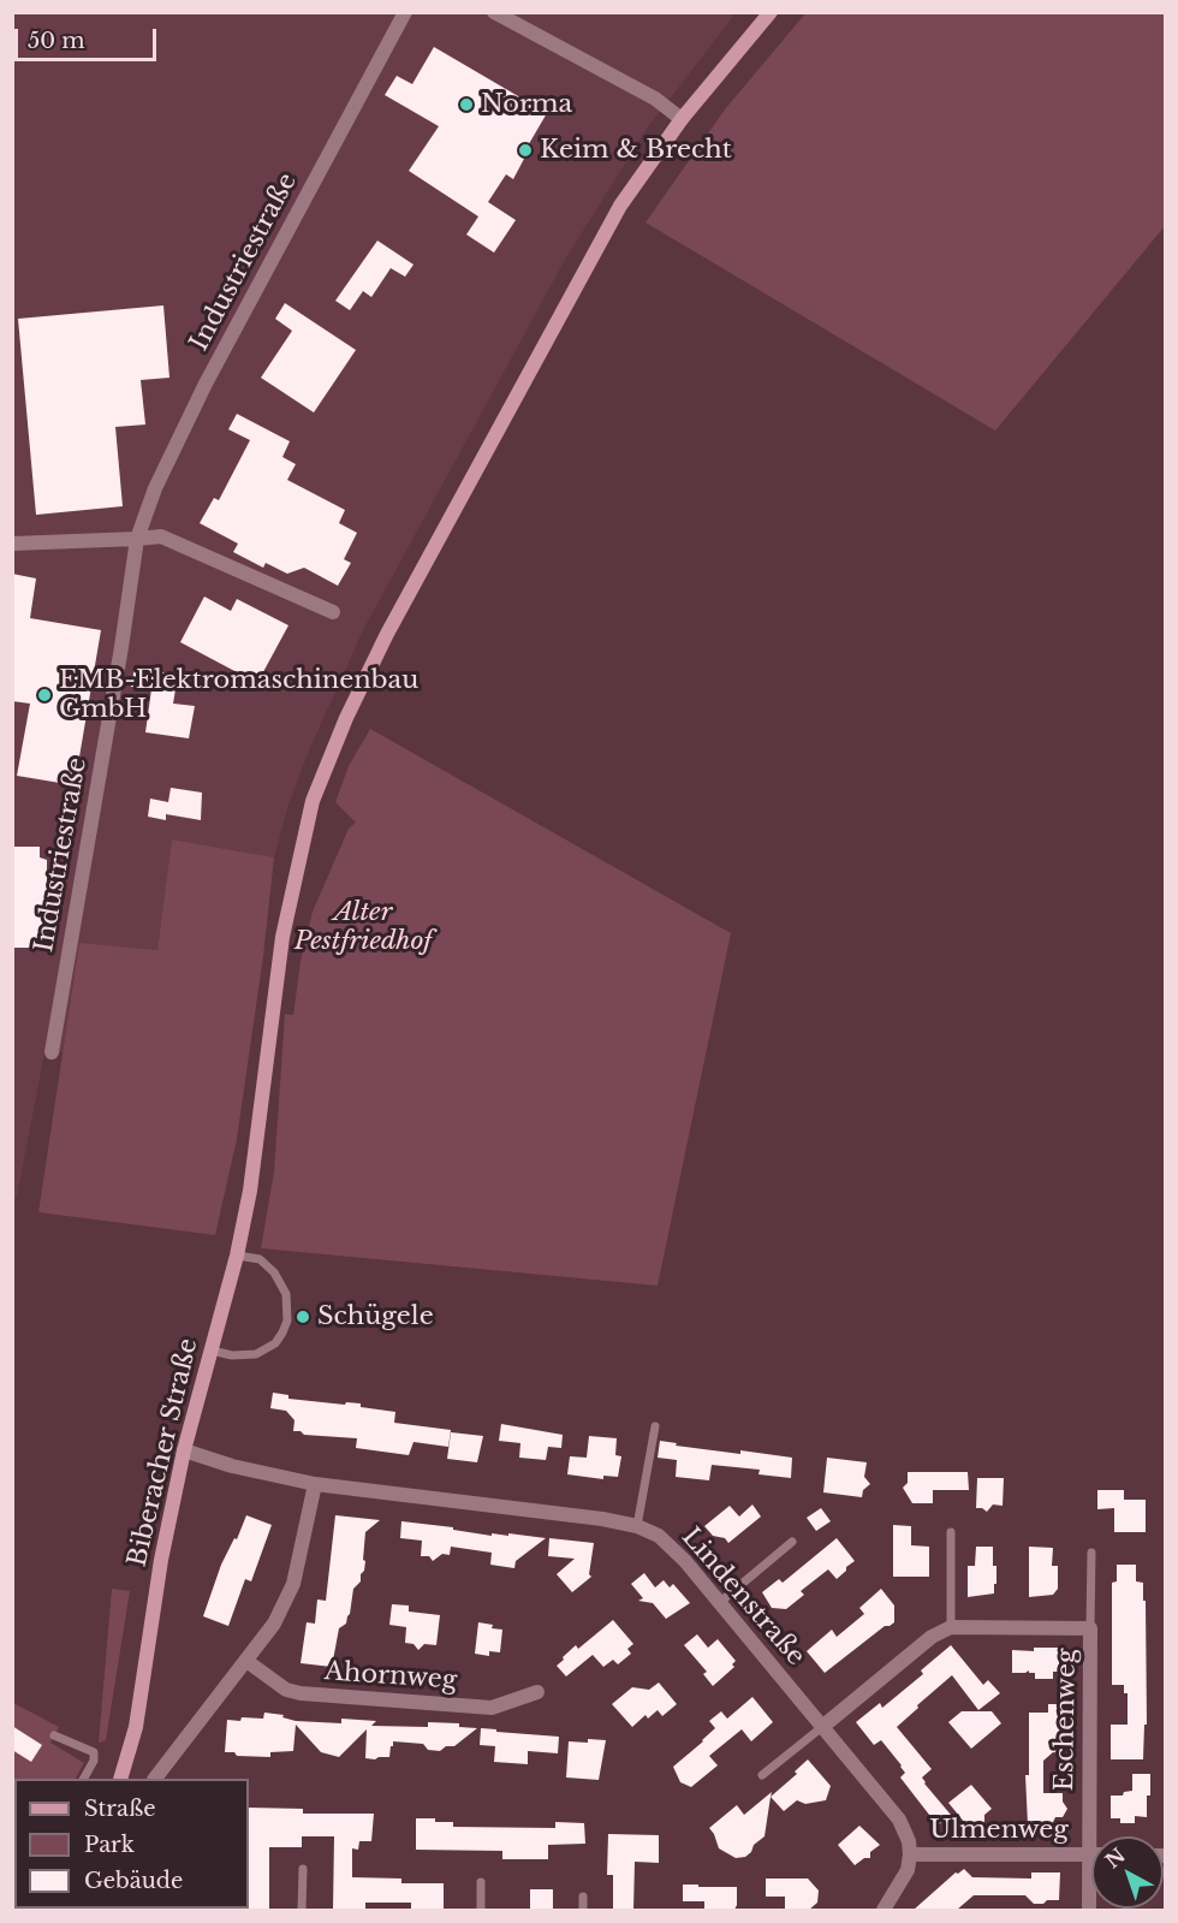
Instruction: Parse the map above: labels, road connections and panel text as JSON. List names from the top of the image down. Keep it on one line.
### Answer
{"streets":{"street":["Industriestraße","Biberacher Straße","Lindenstraße","Ahornweg","Eschenweg","Ulmenweg"]},"crossings":[["Biberacher Straße","Lindenstraße"],["Lindenstraße","Ulmenweg"],["Eschenweg","Ulmenweg"]],"parks":["Alter Pestfriedhof"],"places":["Norma","Keim & Brecht","EMB-Elektromaschinenbau GmbH","Schügele"],"legend":["Straße","Park","Gebäude"],"scale_bar":"50 m","north":"top left"}
